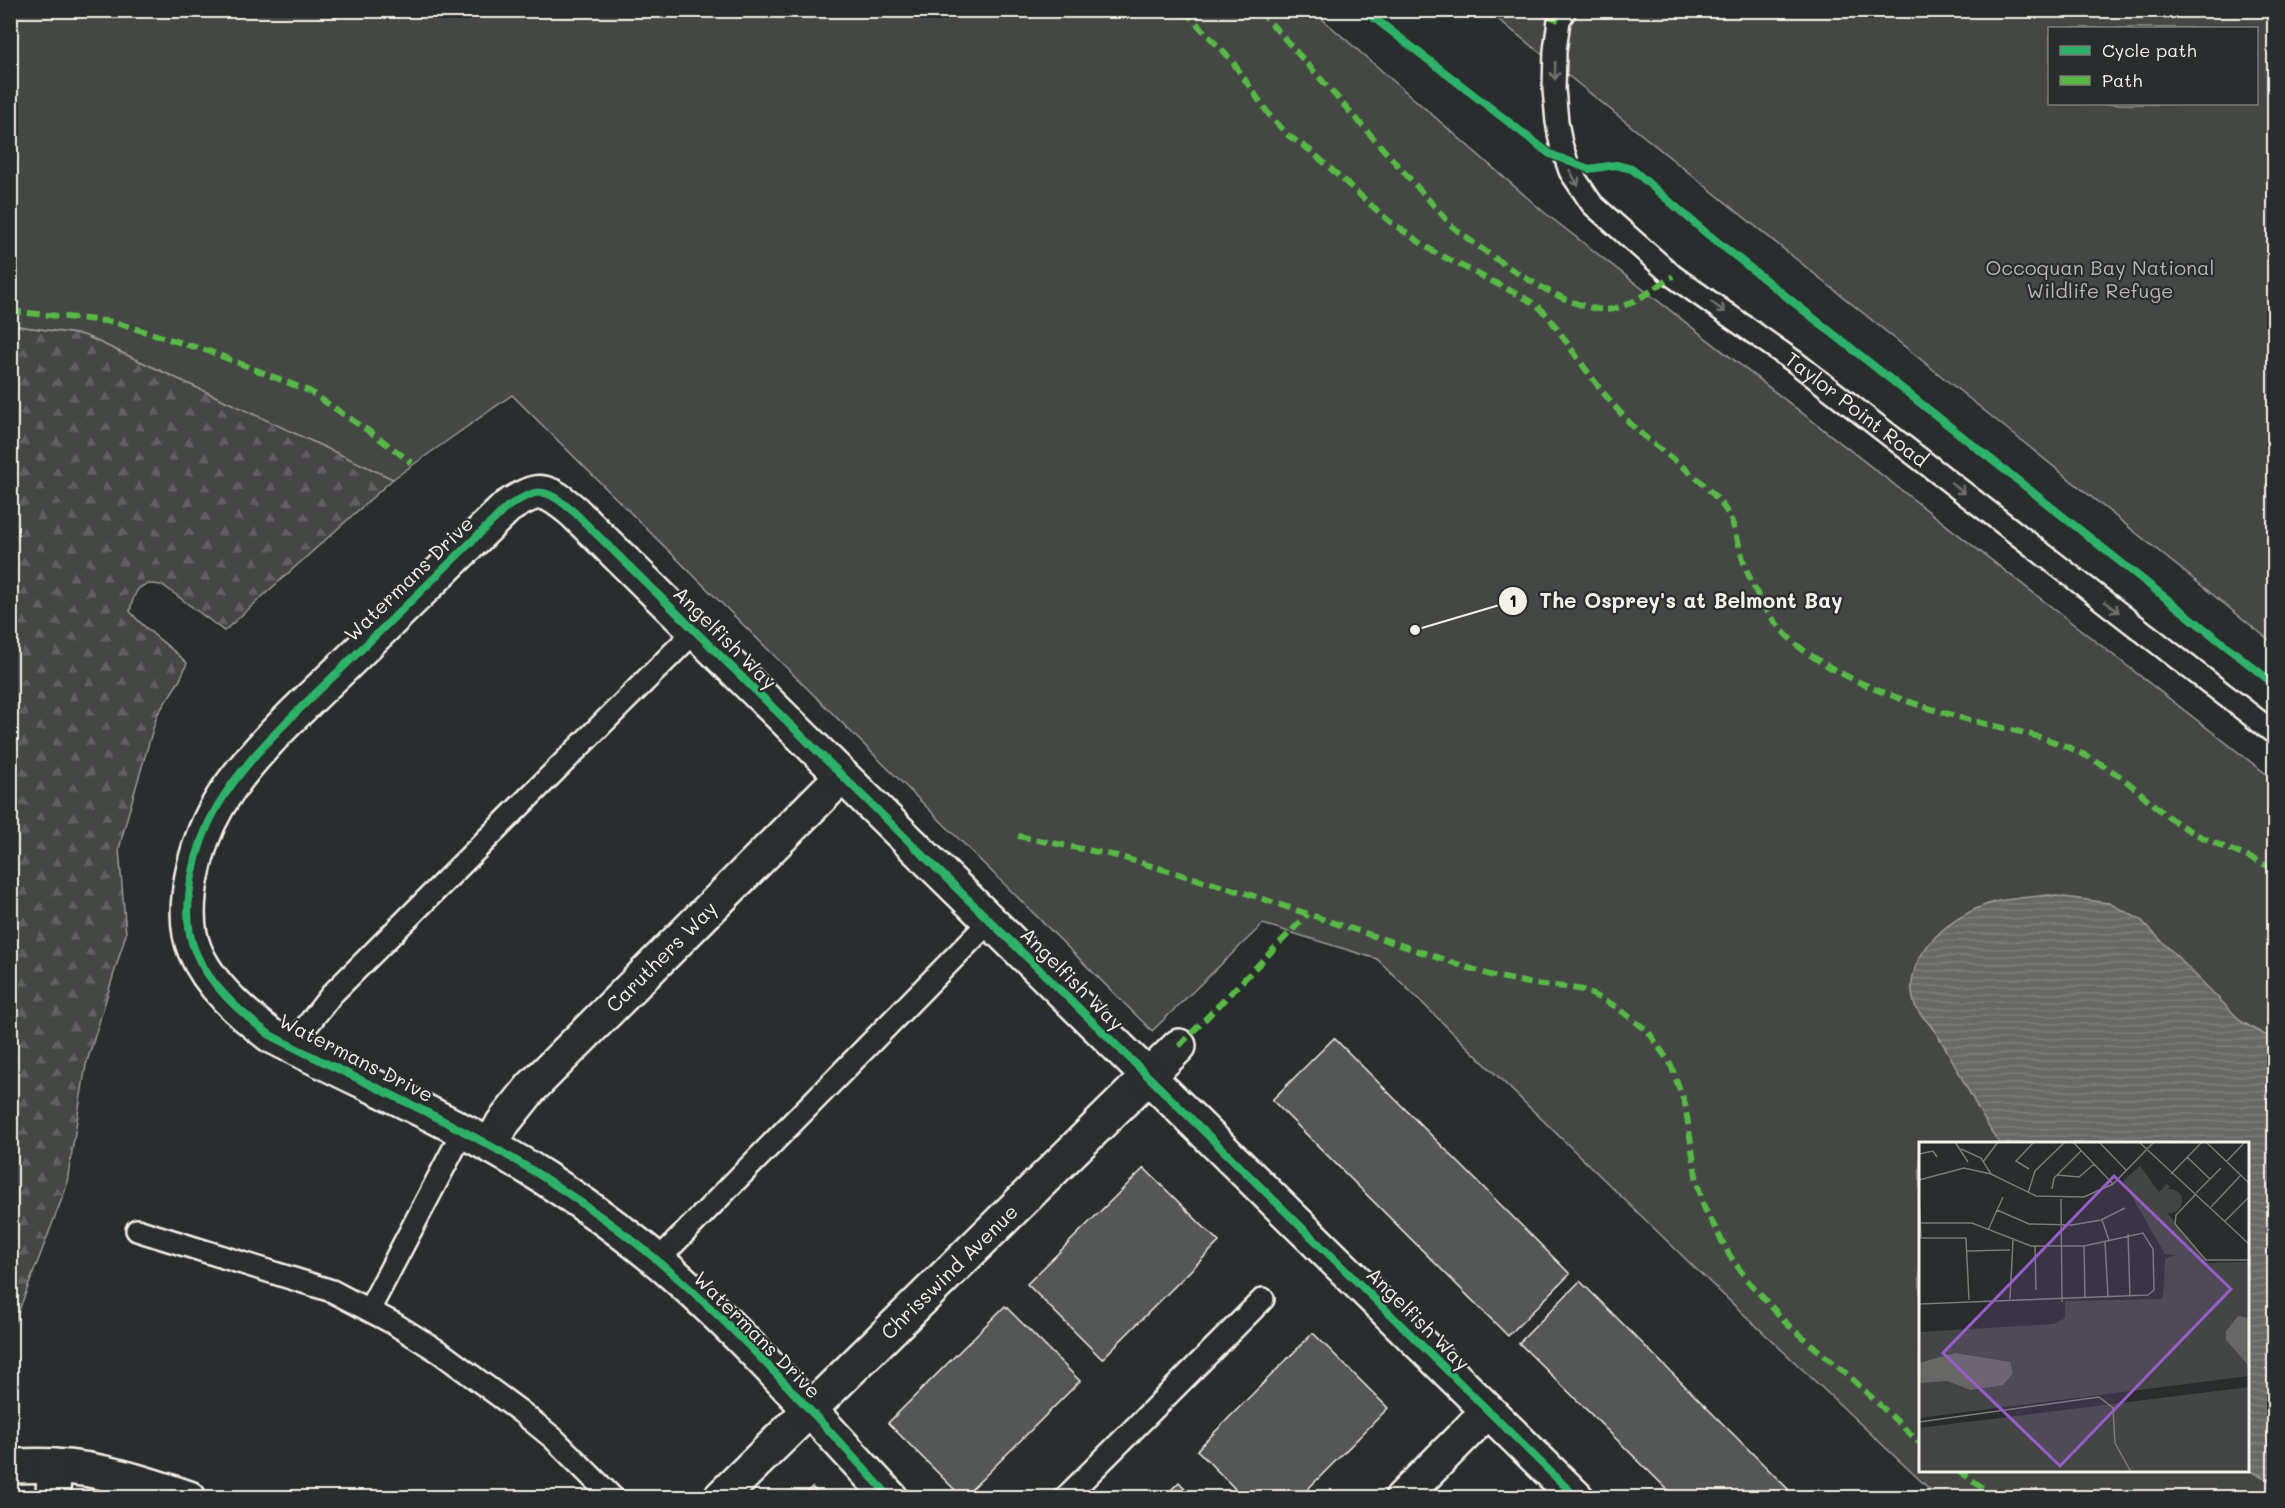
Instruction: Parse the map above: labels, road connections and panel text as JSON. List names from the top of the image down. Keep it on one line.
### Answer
{"streets":{"street":["Watermans Drive","Angelfish Way","Caruthers Way","Chrisswind Avenue"],"lane":["Taylor Point Road"]},"crossings":[["Watermans Drive","Angelfish Way"],["Watermans Drive","Caruthers Way"],["Watermans Drive","Chrisswind Avenue"],["Angelfish Way","Caruthers Way"],["Angelfish Way","Chrisswind Avenue"]],"one_way":["Taylor Point Road"],"parks":["Occoquan Bay National Wildlife Refuge"],"places":["The Osprey's at Belmont Bay"],"legend":["Cycle path","Path"]}
